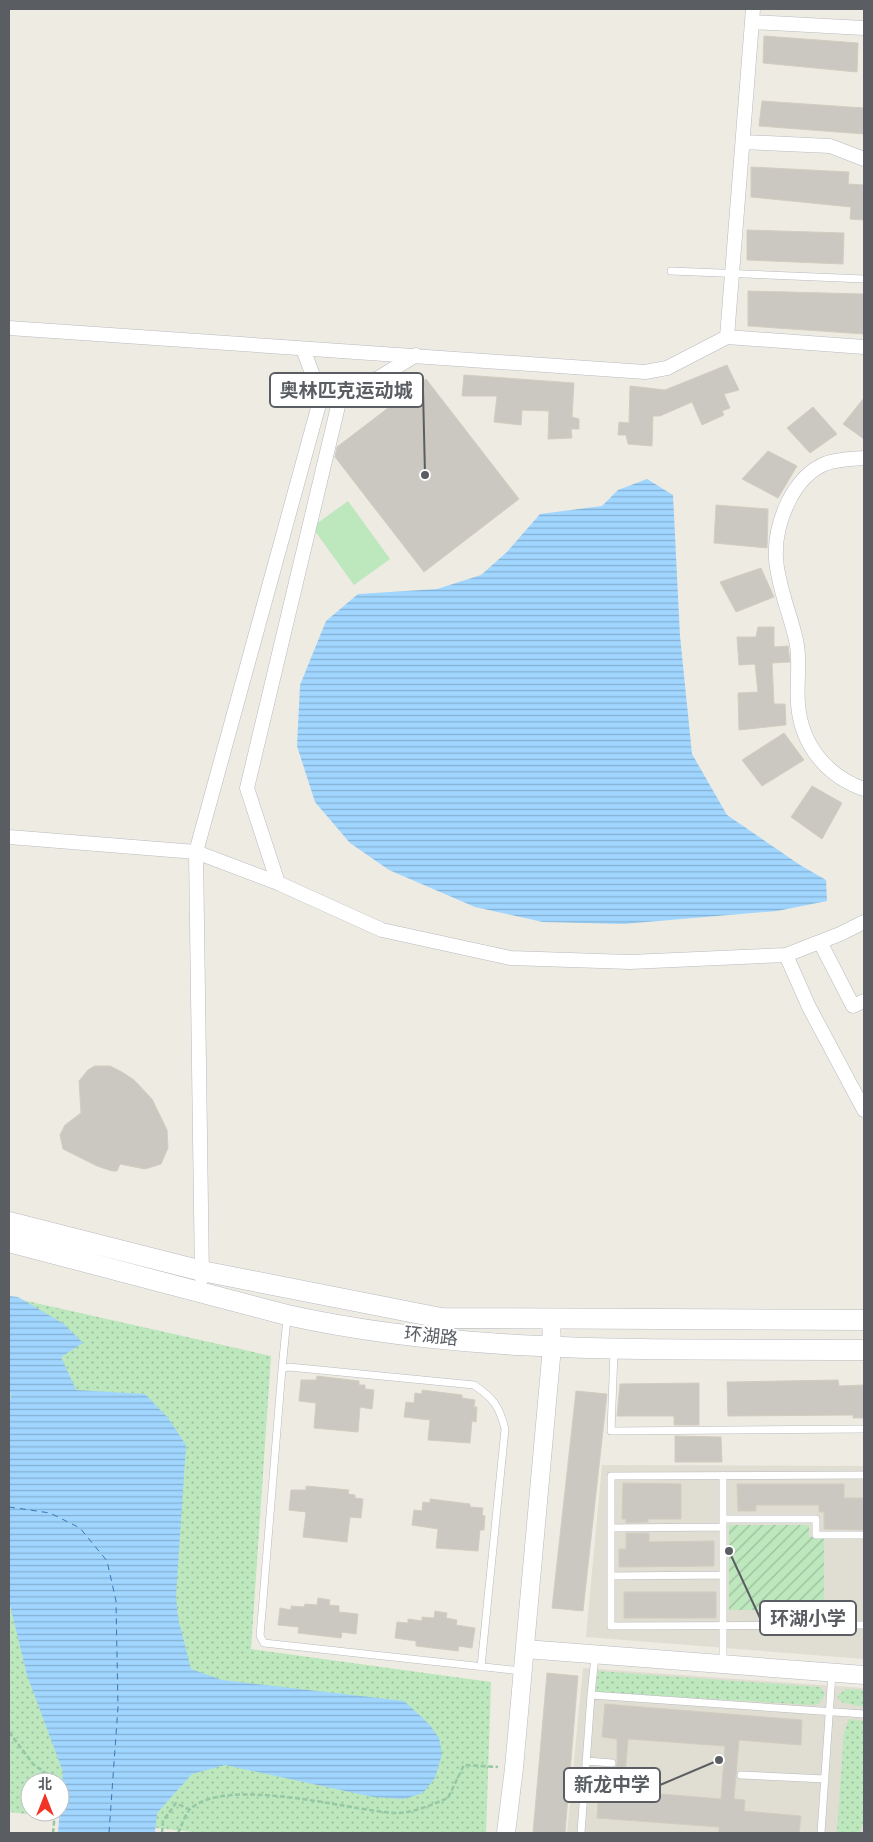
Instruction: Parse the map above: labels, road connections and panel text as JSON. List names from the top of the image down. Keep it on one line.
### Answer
{"streets":{"main road":["环湖路"]},"places":["奥林匹克运动城","环湖小学","新龙中学"],"north":"top"}
